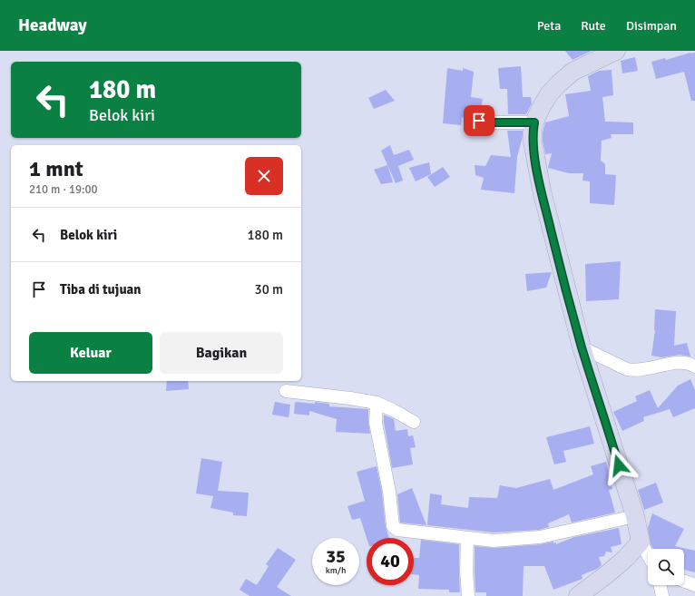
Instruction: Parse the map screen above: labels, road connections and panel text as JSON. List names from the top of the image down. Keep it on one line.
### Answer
{"page":{"header":"Headway","nav":["Peta","Rute","Disimpan"],"turn":["180 m","Belok kiri"],"heading":["1 mnt","210 m · 19:00"],"list":[{"name":"Belok kiri","value":"180 m"},{"name":"Tiba di tujuan","value":"30 m"}],"buttons":["Keluar","Bagikan"],"speed":"35 km/h","limit":"40"}}
